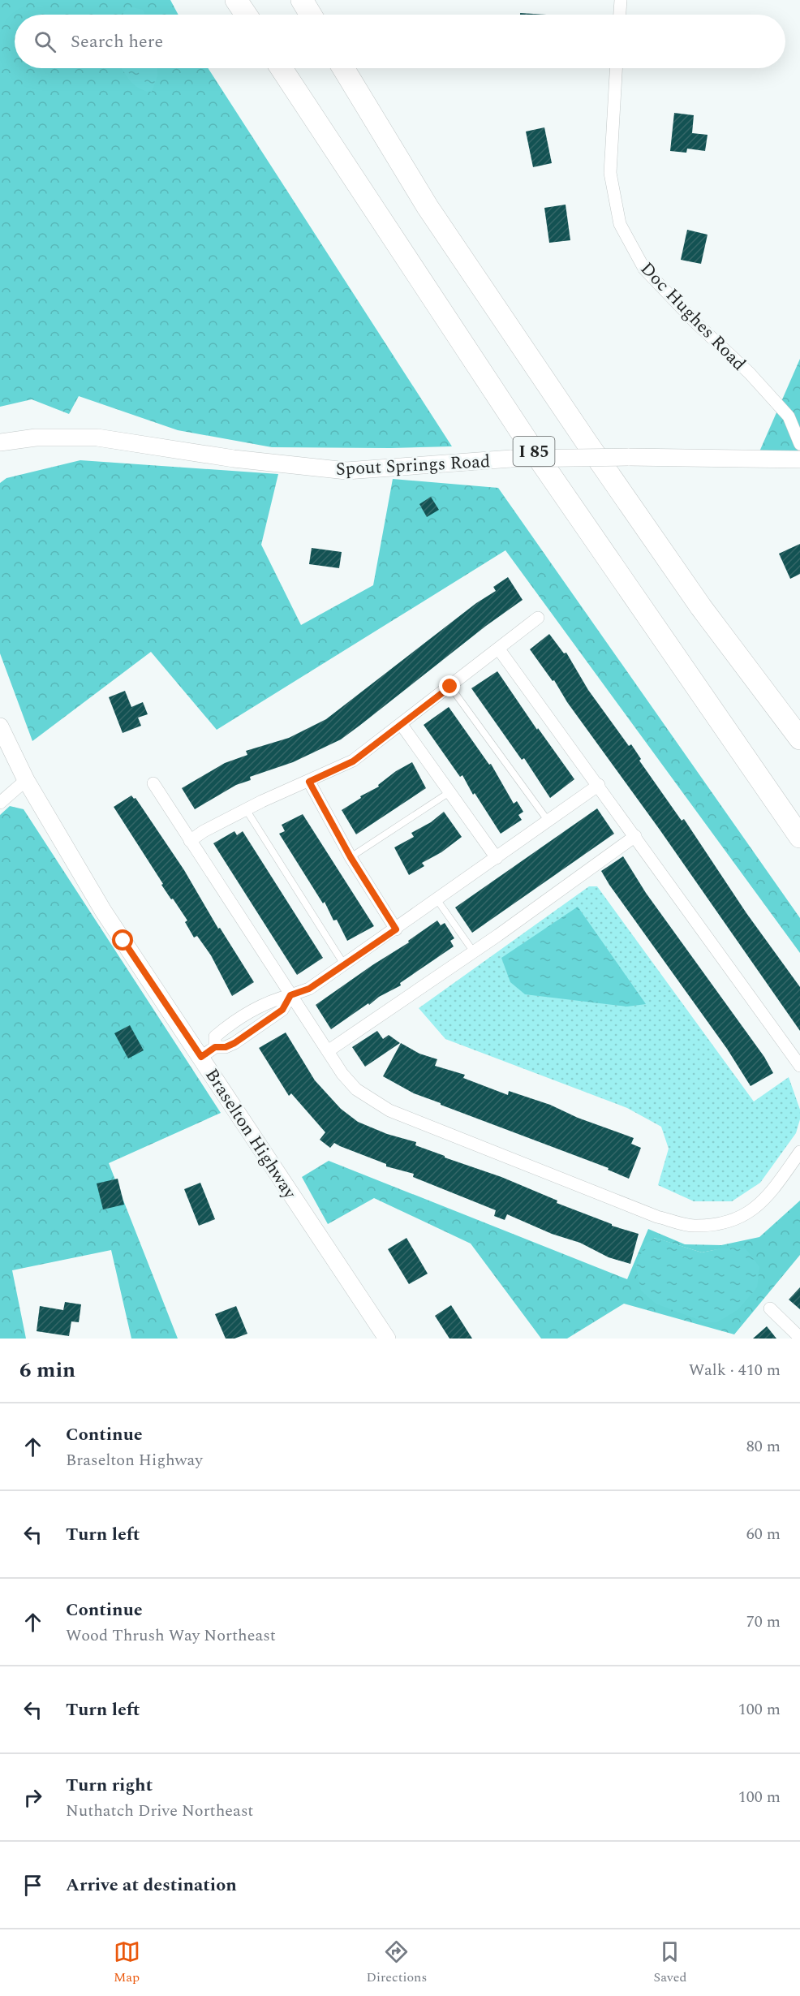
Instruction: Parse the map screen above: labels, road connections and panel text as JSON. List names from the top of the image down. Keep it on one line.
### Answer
{"streets":{"highway":["I 85"],"street":["Doc Hughes Road","Spout Springs Road","Braselton Highway"]},"page":{"search":"Search here","heading":["6 min","Walk · 410 m"],"list":[["Continue","Braselton Highway","80 m"],["Turn left","60 m"],["Continue","Wood Thrush Way Northeast","70 m"],["Turn left","100 m"],["Turn right","Nuthatch Drive Northeast","100 m"],"Arrive at destination"],"nav":["Map","Directions","Saved"]}}
